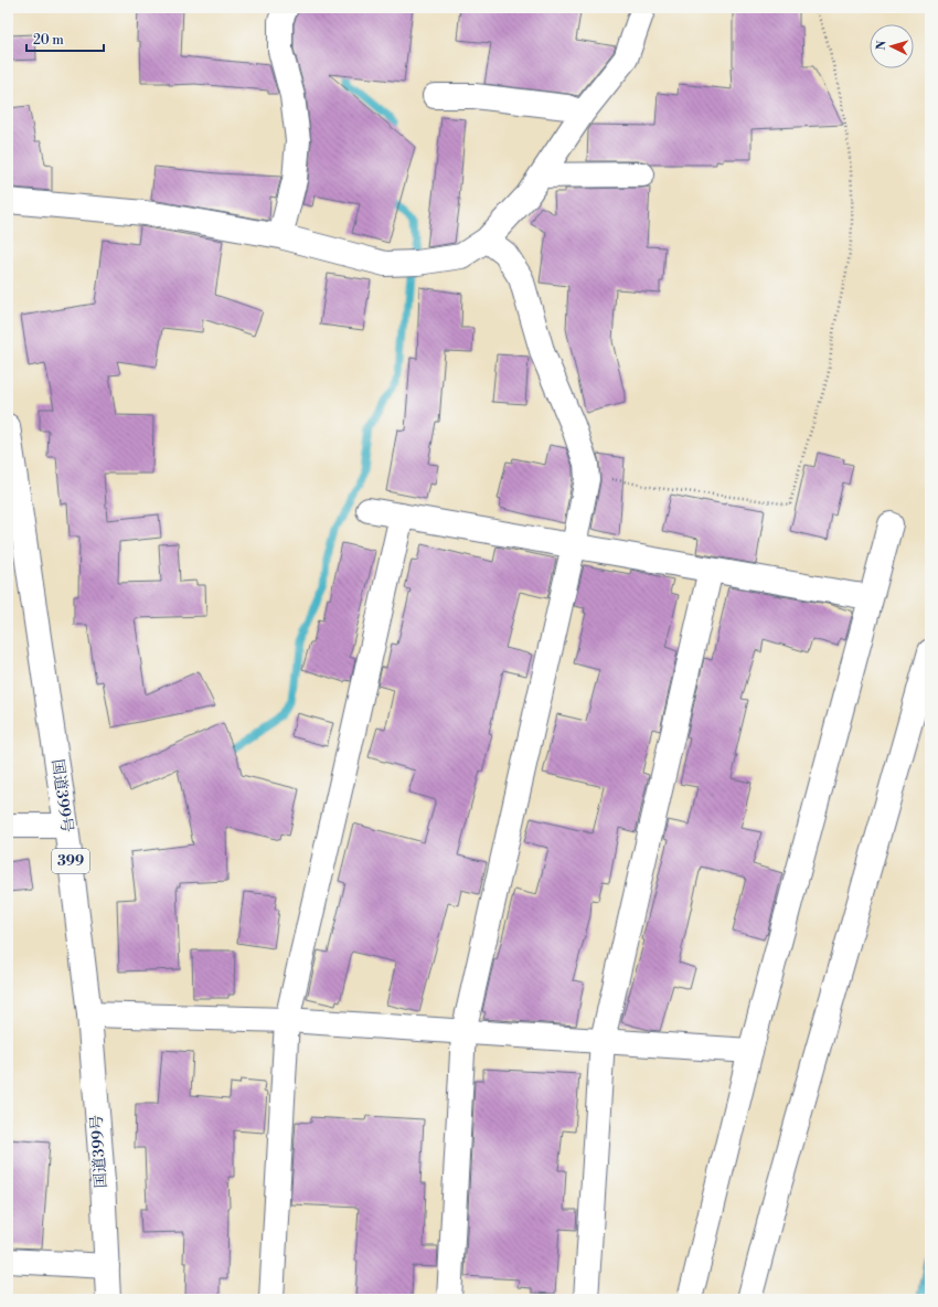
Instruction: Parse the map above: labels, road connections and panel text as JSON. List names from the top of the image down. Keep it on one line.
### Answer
{"streets":{"main road":["国道399号","399"]},"scale_bar":"20 m","north":"left"}
